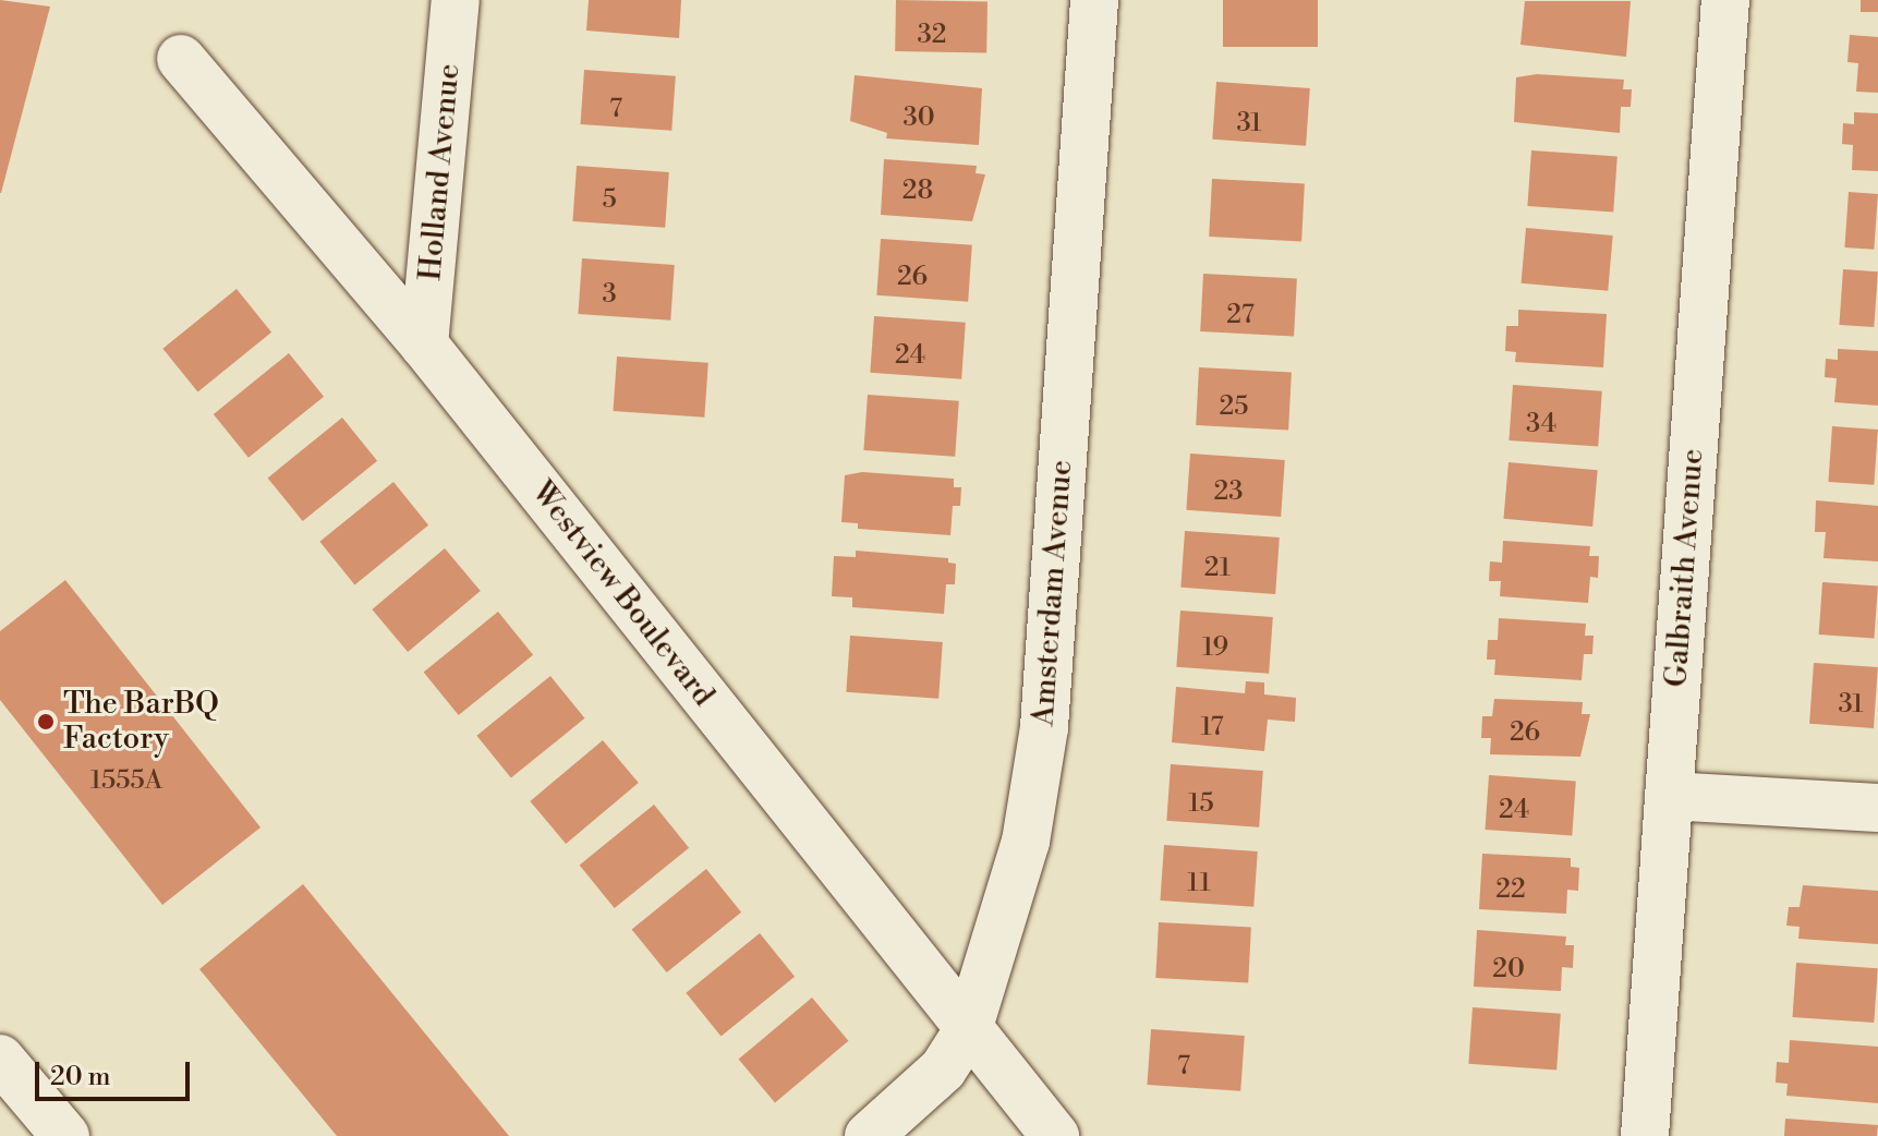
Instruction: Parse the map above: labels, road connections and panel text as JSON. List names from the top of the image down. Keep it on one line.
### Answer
{"streets":{"street":["Holland Avenue","Galbraith Avenue","Amsterdam Avenue","Westview Boulevard"]},"crossings":[["Holland Avenue","Westview Boulevard"],["Amsterdam Avenue","Westview Boulevard"]],"places":["The BarBQ Factory"],"house_numbers":["32","7","30","31","28","5","26","3","27","24","25","34","23","21","19","31","17","26","1555A","15","24","11","22","20","7"],"scale_bar":"20 m"}
